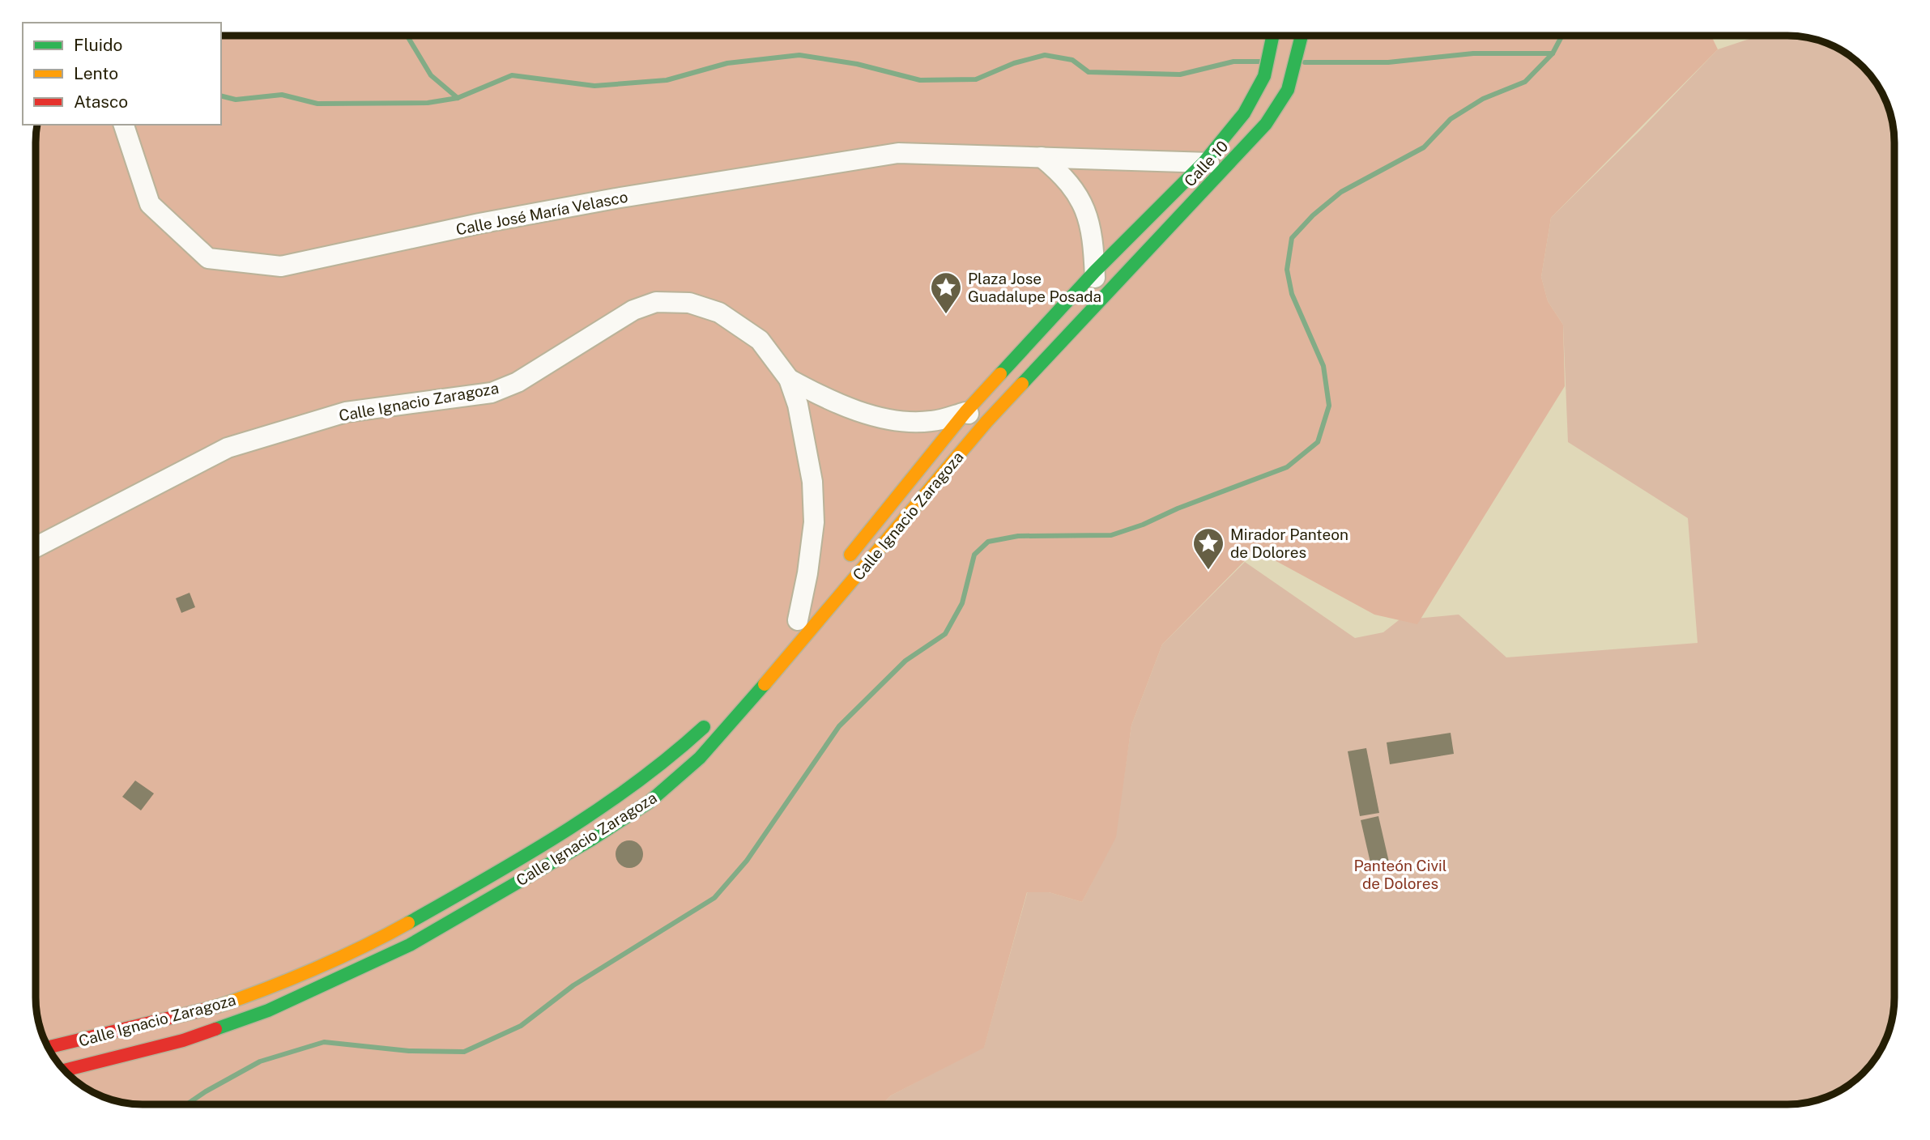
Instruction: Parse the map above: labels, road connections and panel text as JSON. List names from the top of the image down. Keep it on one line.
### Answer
{"streets":{"street":["Calle 10","Calle José María Velasco","Calle Ignacio Zaragoza"]},"crossings":[["Calle 10","Calle José María Velasco"],["Calle 10","Calle Ignacio Zaragoza"]],"parks":["Panteón Civil de Dolores"],"places":{"place":["Plaza Jose Guadalupe Posada","Mirador Panteon de Dolores"]},"legend":["Fluido","Lento","Atasco"]}
